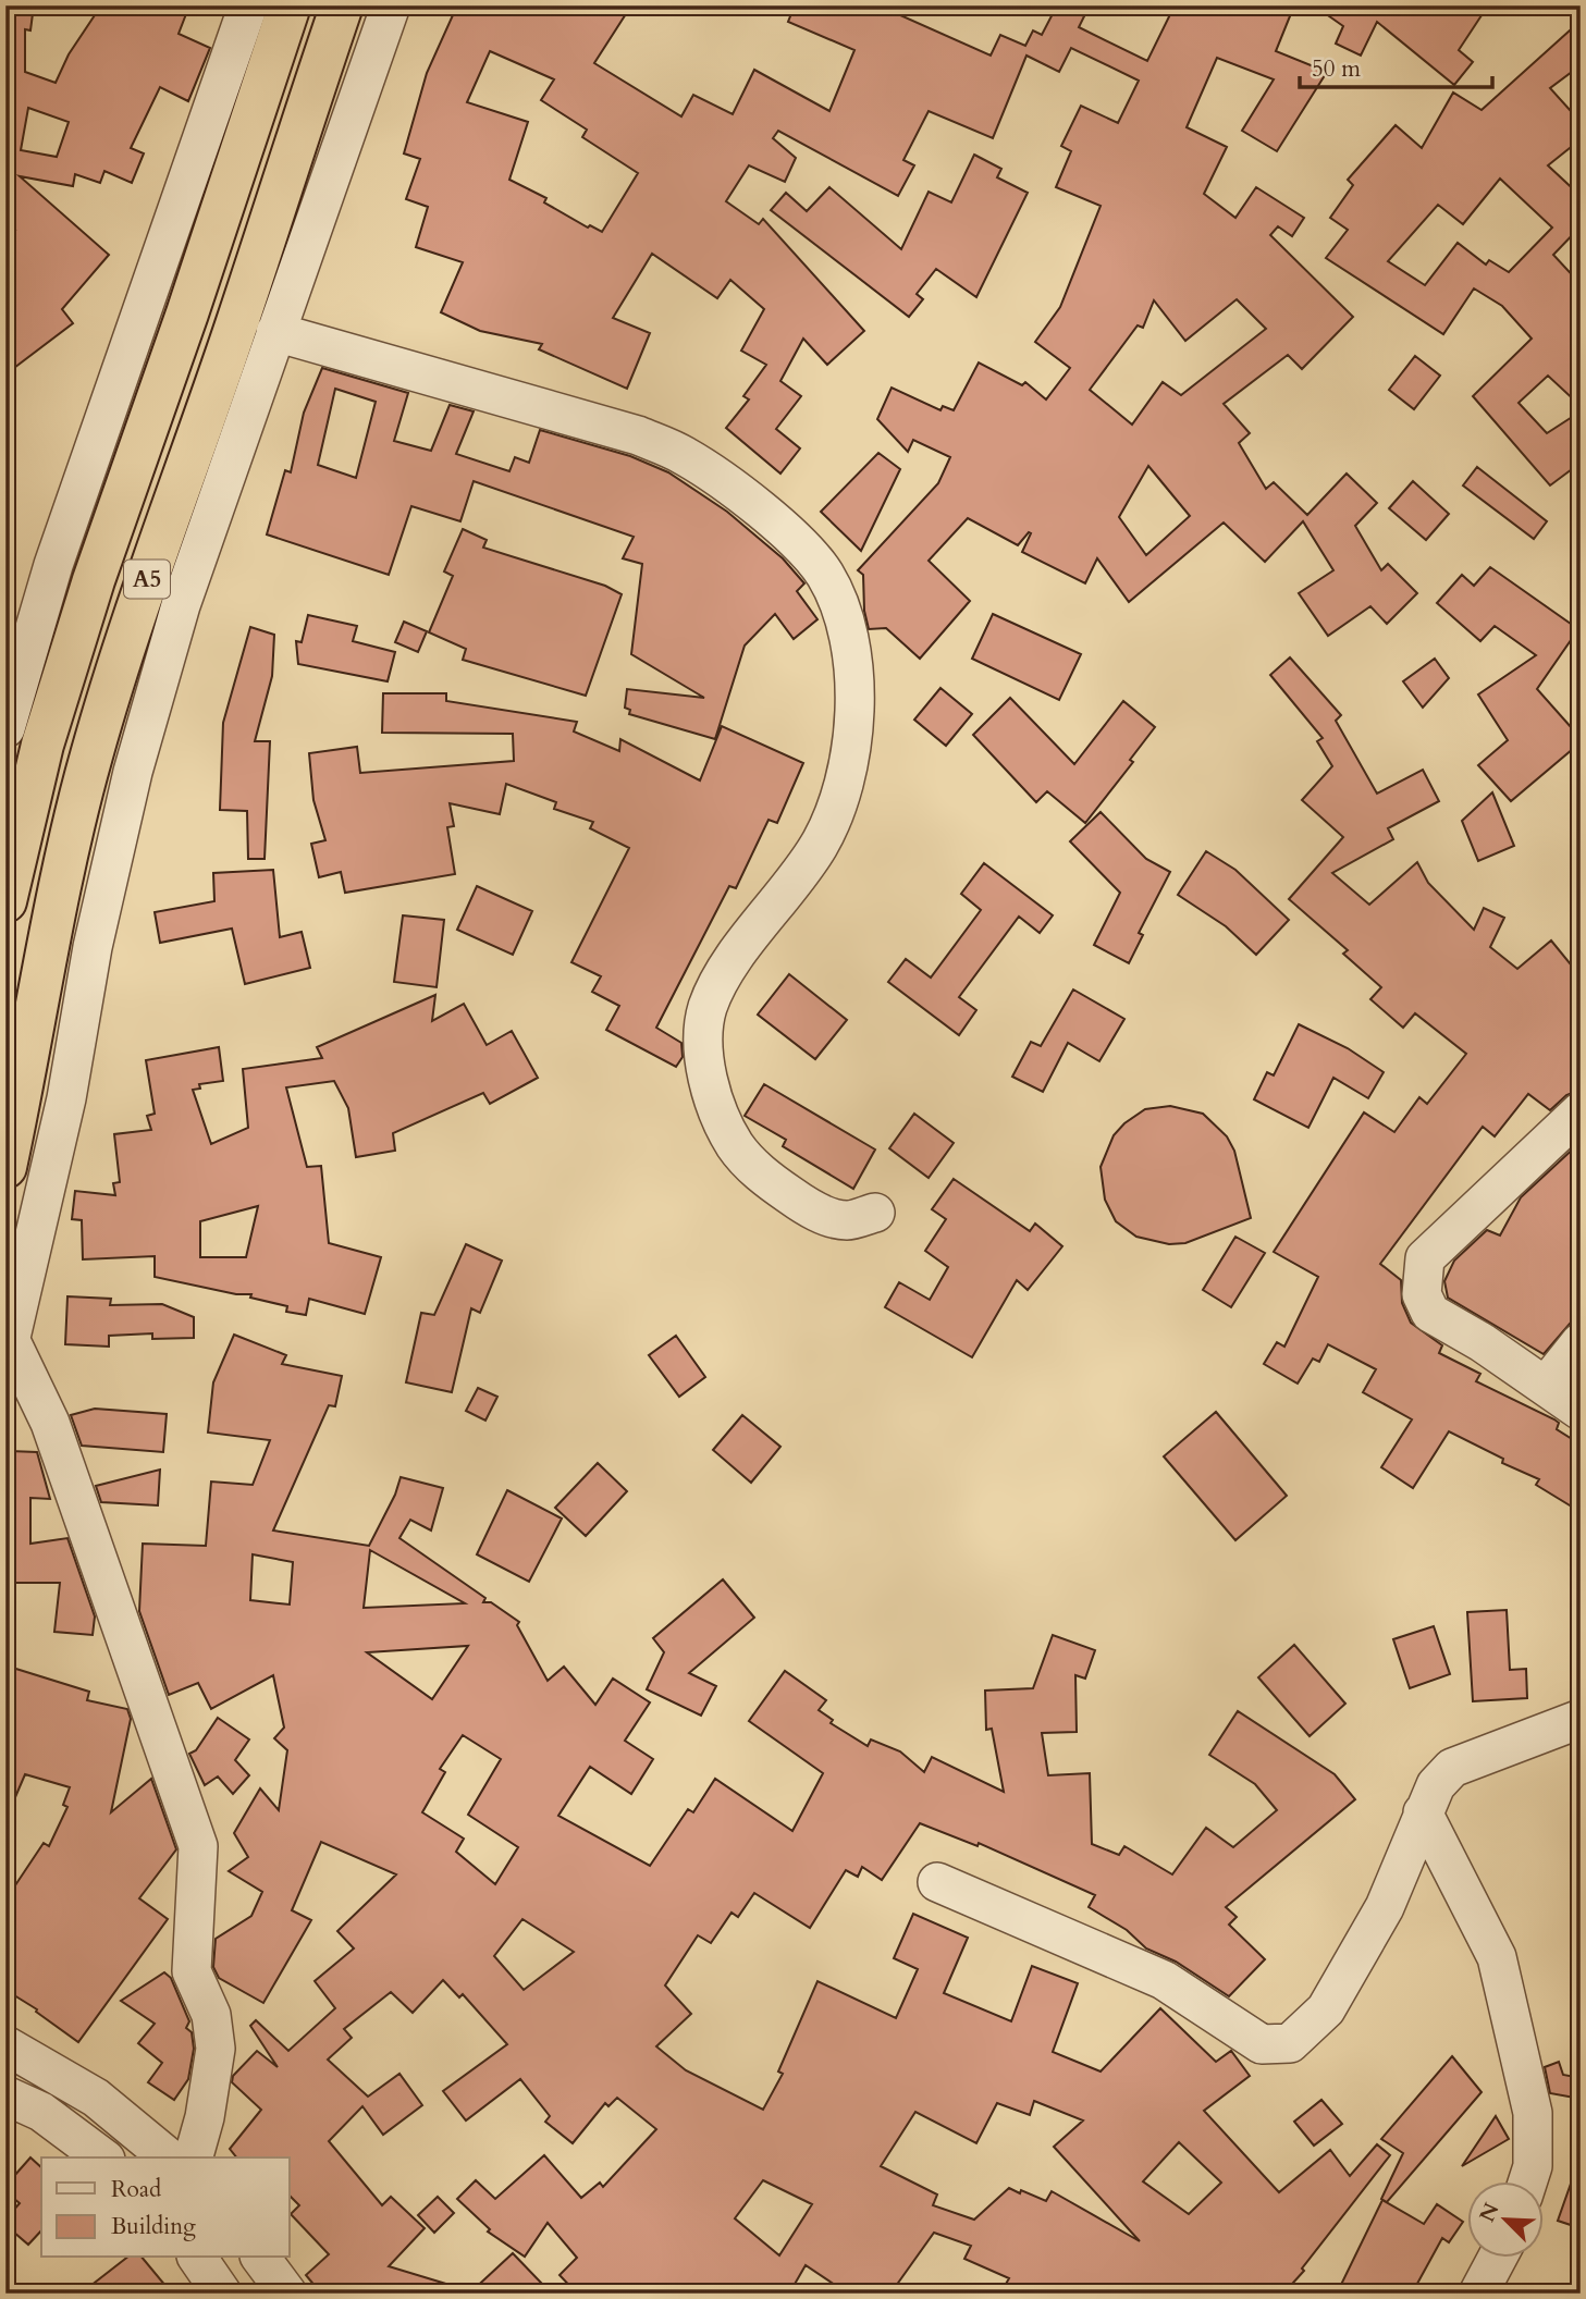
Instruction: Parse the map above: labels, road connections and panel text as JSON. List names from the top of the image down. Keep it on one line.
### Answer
{"streets":{"highway":["A5"]},"legend":["Road","Building"],"scale_bar":"50 m","north":"top left"}
